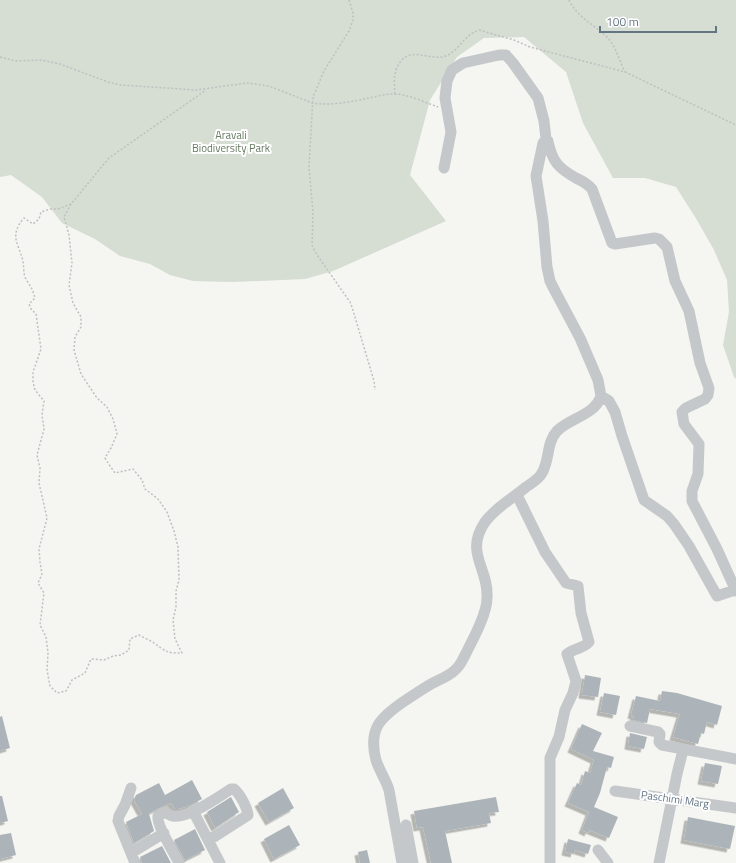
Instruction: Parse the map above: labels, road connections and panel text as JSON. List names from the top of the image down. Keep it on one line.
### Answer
{"streets":{"street":["Paschimi Marg"]},"parks":["Aravali Biodiversity Park"],"scale_bar":"100 m"}
